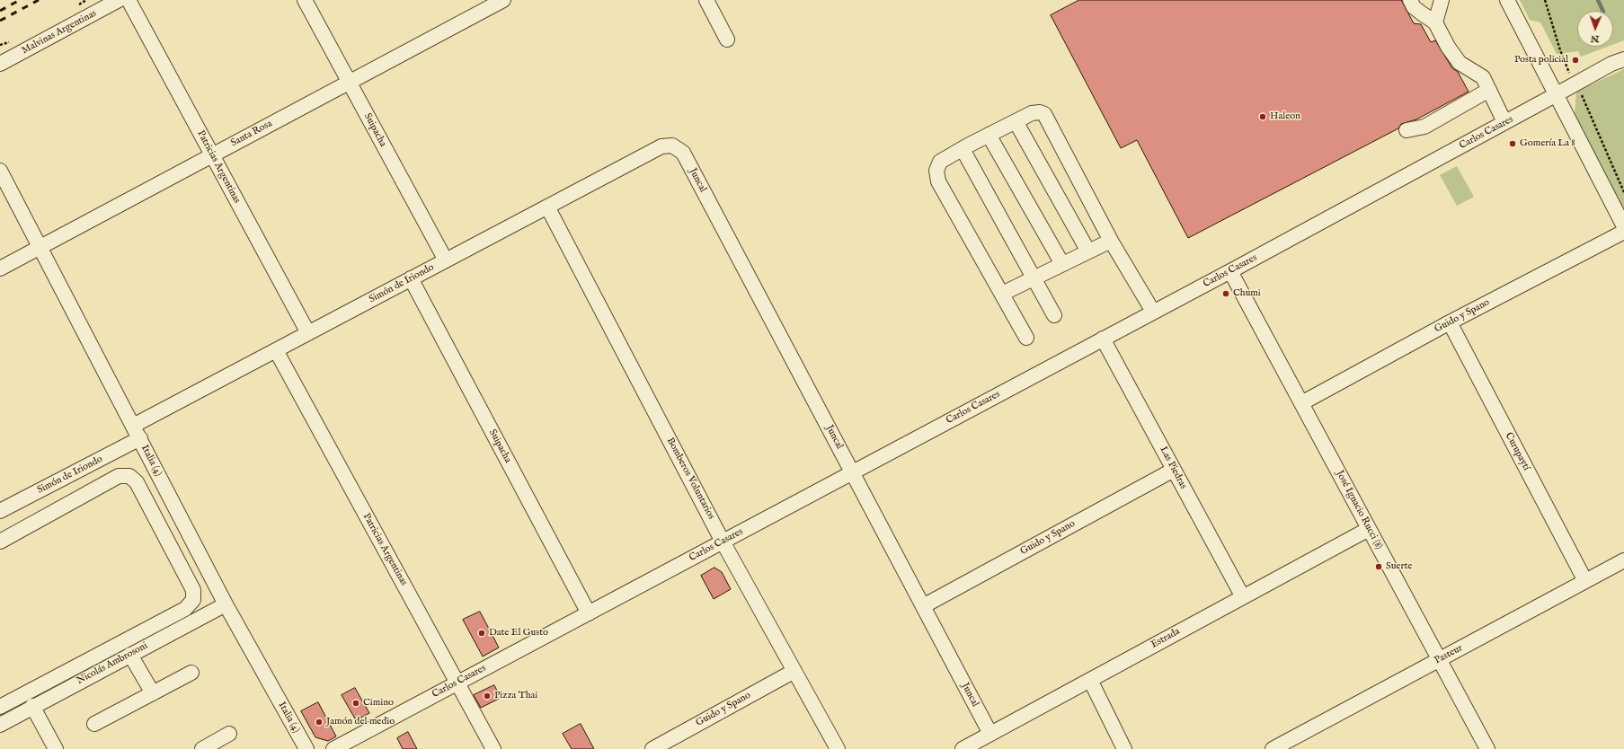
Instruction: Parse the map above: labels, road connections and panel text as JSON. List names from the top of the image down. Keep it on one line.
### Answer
{"streets":{"street":["Malvinas Argentinas","Suipacha","Carlos Casares","Santa Rosa","Patricias Argentinas","Juncal","Simón de Iriondo","Guido y Spano","Curupaytí","Italia (4)","Las Piedras","Bomberos Voluntarios","José Ignacio Rucci (8)","Estrada","Pasteur","Nicolás Ambrosoni"]},"crossings":[["Suipacha","Carlos Casares"],["Suipacha","Santa Rosa"],["Suipacha","Simón de Iriondo"],["Carlos Casares","Patricias Argentinas"],["Carlos Casares","Juncal"],["Carlos Casares","Las Piedras"],["Carlos Casares","Bomberos Voluntarios"],["Carlos Casares","José Ignacio Rucci (8)"],["Santa Rosa","Patricias Argentinas"],["Santa Rosa","Italia (4)"],["Patricias Argentinas","Simón de Iriondo"],["Juncal","Simón de Iriondo"],["Juncal","Guido y Spano"],["Juncal","Estrada"],["Simón de Iriondo","Italia (4)"],["Simón de Iriondo","Bomberos Voluntarios"],["Guido y Spano","Curupaytí"],["Guido y Spano","Las Piedras"],["Guido y Spano","Bomberos Voluntarios"],["Guido y Spano","José Ignacio Rucci (8)"],["Curupaytí","Pasteur"],["Italia (4)","Nicolás Ambrosoni"],["Las Piedras","Estrada"],["José Ignacio Rucci (8)","Estrada"],["José Ignacio Rucci (8)","Pasteur"]],"places":["Posta policial","Haleon","Gomería La 8","Chumi","Suerte","Date El Gusto","Pizza Thai","Cimino","Jamón del medio"],"north":"bottom"}
